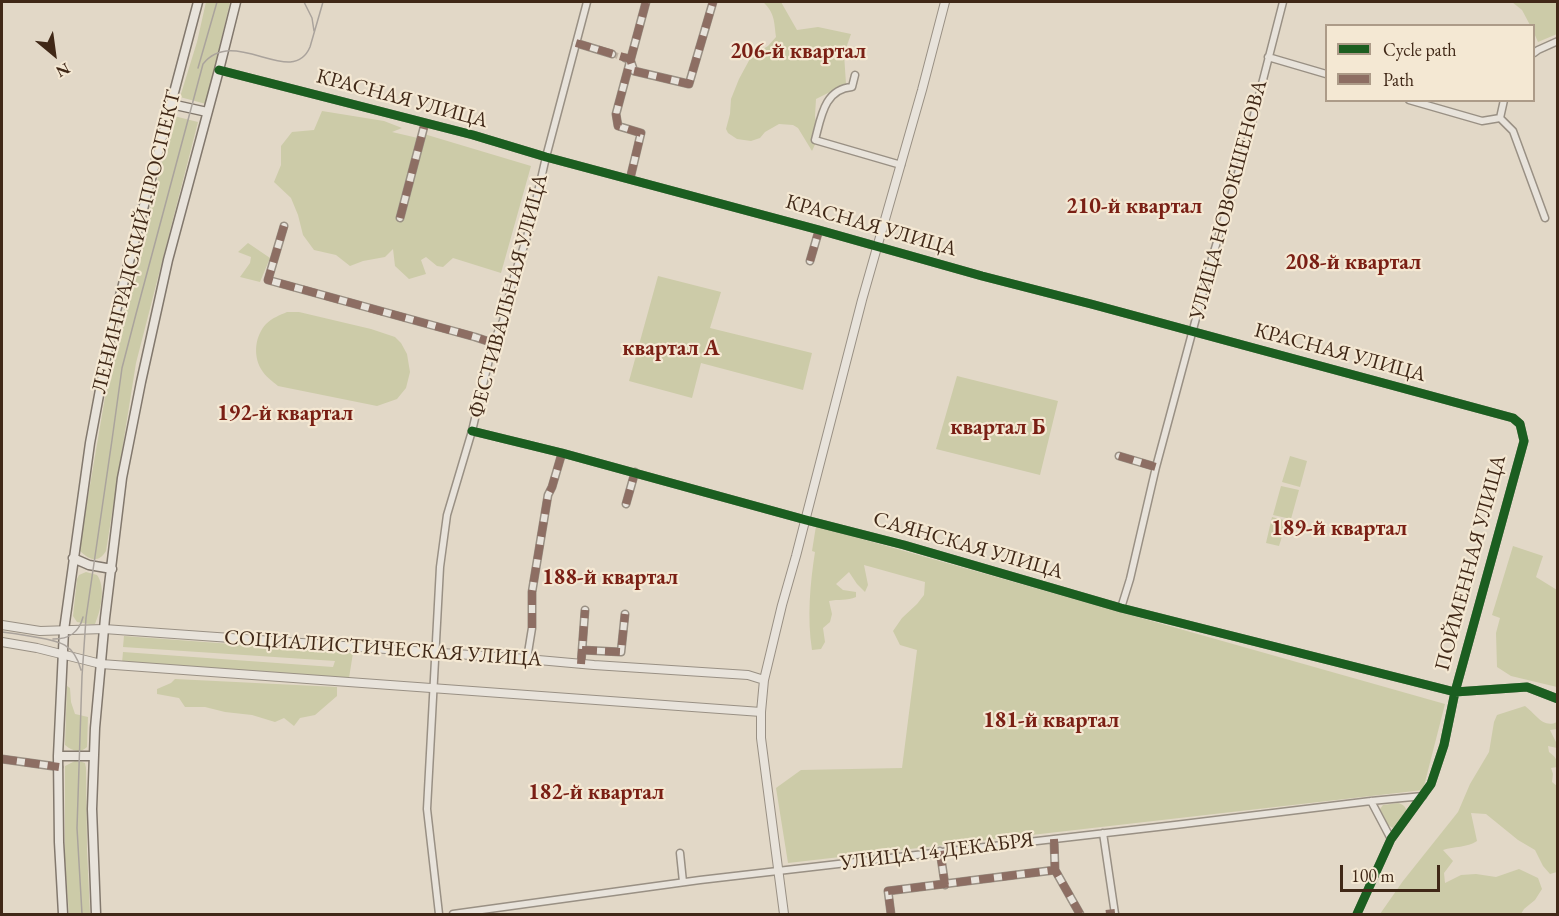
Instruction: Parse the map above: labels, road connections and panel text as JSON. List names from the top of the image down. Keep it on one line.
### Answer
{"streets":{"main road":["ЛЕНИНГРАДСКИЙ ПРОСПЕКТ"],"street":["КРАСНАЯ УЛИЦА","УЛИЦА НОВОКШЕНОВА","ФЕСТИВАЛЬНАЯ УЛИЦА","САЯНСКАЯ УЛИЦА","ПОЙМЕННАЯ УЛИЦА","СОЦИАЛИСТИЧЕСКАЯ УЛИЦА","УЛИЦА 14 ДЕКАБРЯ"]},"crossings":[["КРАСНАЯ УЛИЦА","УЛИЦА НОВОКШЕНОВА"],["КРАСНАЯ УЛИЦА","ЛЕНИНГРАДСКИЙ ПРОСПЕКТ"],["КРАСНАЯ УЛИЦА","ФЕСТИВАЛЬНАЯ УЛИЦА"],["КРАСНАЯ УЛИЦА","ПОЙМЕННАЯ УЛИЦА"],["УЛИЦА НОВОКШЕНОВА","САЯНСКАЯ УЛИЦА"],["ЛЕНИНГРАДСКИЙ ПРОСПЕКТ","СОЦИАЛИСТИЧЕСКАЯ УЛИЦА"],["ФЕСТИВАЛЬНАЯ УЛИЦА","САЯНСКАЯ УЛИЦА"],["ФЕСТИВАЛЬНАЯ УЛИЦА","СОЦИАЛИСТИЧЕСКАЯ УЛИЦА"],["САЯНСКАЯ УЛИЦА","ПОЙМЕННАЯ УЛИЦА"],["ПОЙМЕННАЯ УЛИЦА","УЛИЦА 14 ДЕКАБРЯ"]],"districts":["206-й квартал","210-й квартал","208-й квартал","квартал А","192-й квартал","квартал Б","189-й квартал","188-й квартал","181-й квартал","182-й квартал"],"legend":["Cycle path","Path"],"scale_bar":"100 m","north":"bottom right"}
